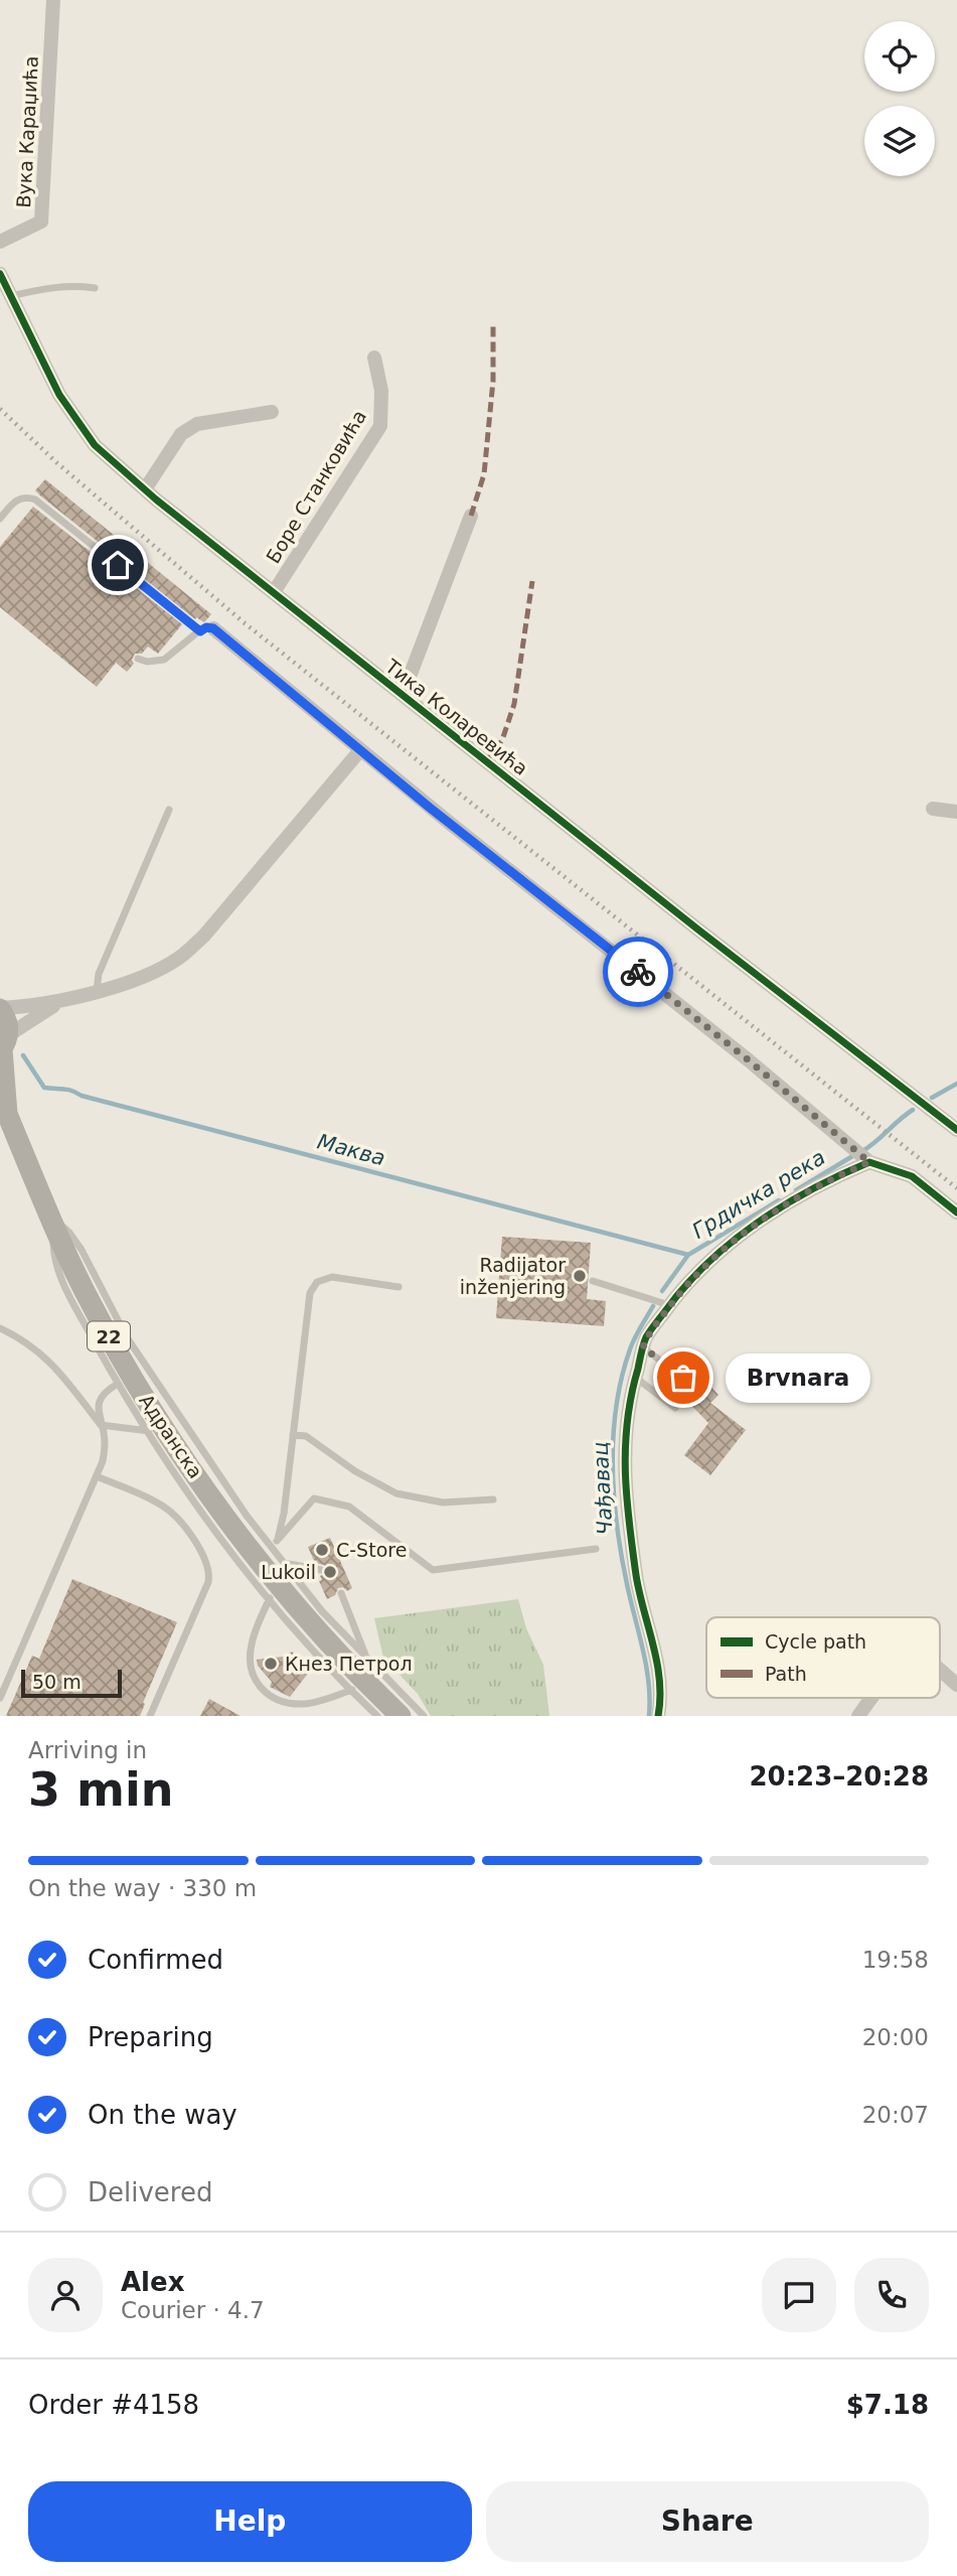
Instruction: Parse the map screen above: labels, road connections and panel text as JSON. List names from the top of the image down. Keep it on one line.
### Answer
{"streets":{"main road":["22","Адранска"],"street":["Вука Караџића","Боре Станковића","Тика Коларевића"]},"crossings":[["Боре Станковића","Тика Коларевића"],["22","Адранска"]],"water":["Маква","Грдичка река","Чађавац"],"places":["Radijator inženjering","Brvnara","C-Store","Lukoil","Кнез Петрол"],"legend":["Cycle path","Path"],"scale_bar":"50 m","page":{"bubble":"Brvnara","scale":"50 m","heading":["3 min","Arriving in","20:23–20:28"],"panel":["Alex","Courier · 4.7","Order #4158","$7.18"],"bar":"On the way · 330 m","list":[["Confirmed","19:58"],["Preparing","20:00"],["On the way","20:07"],"Delivered"],"buttons":["Help","Share"]}}
